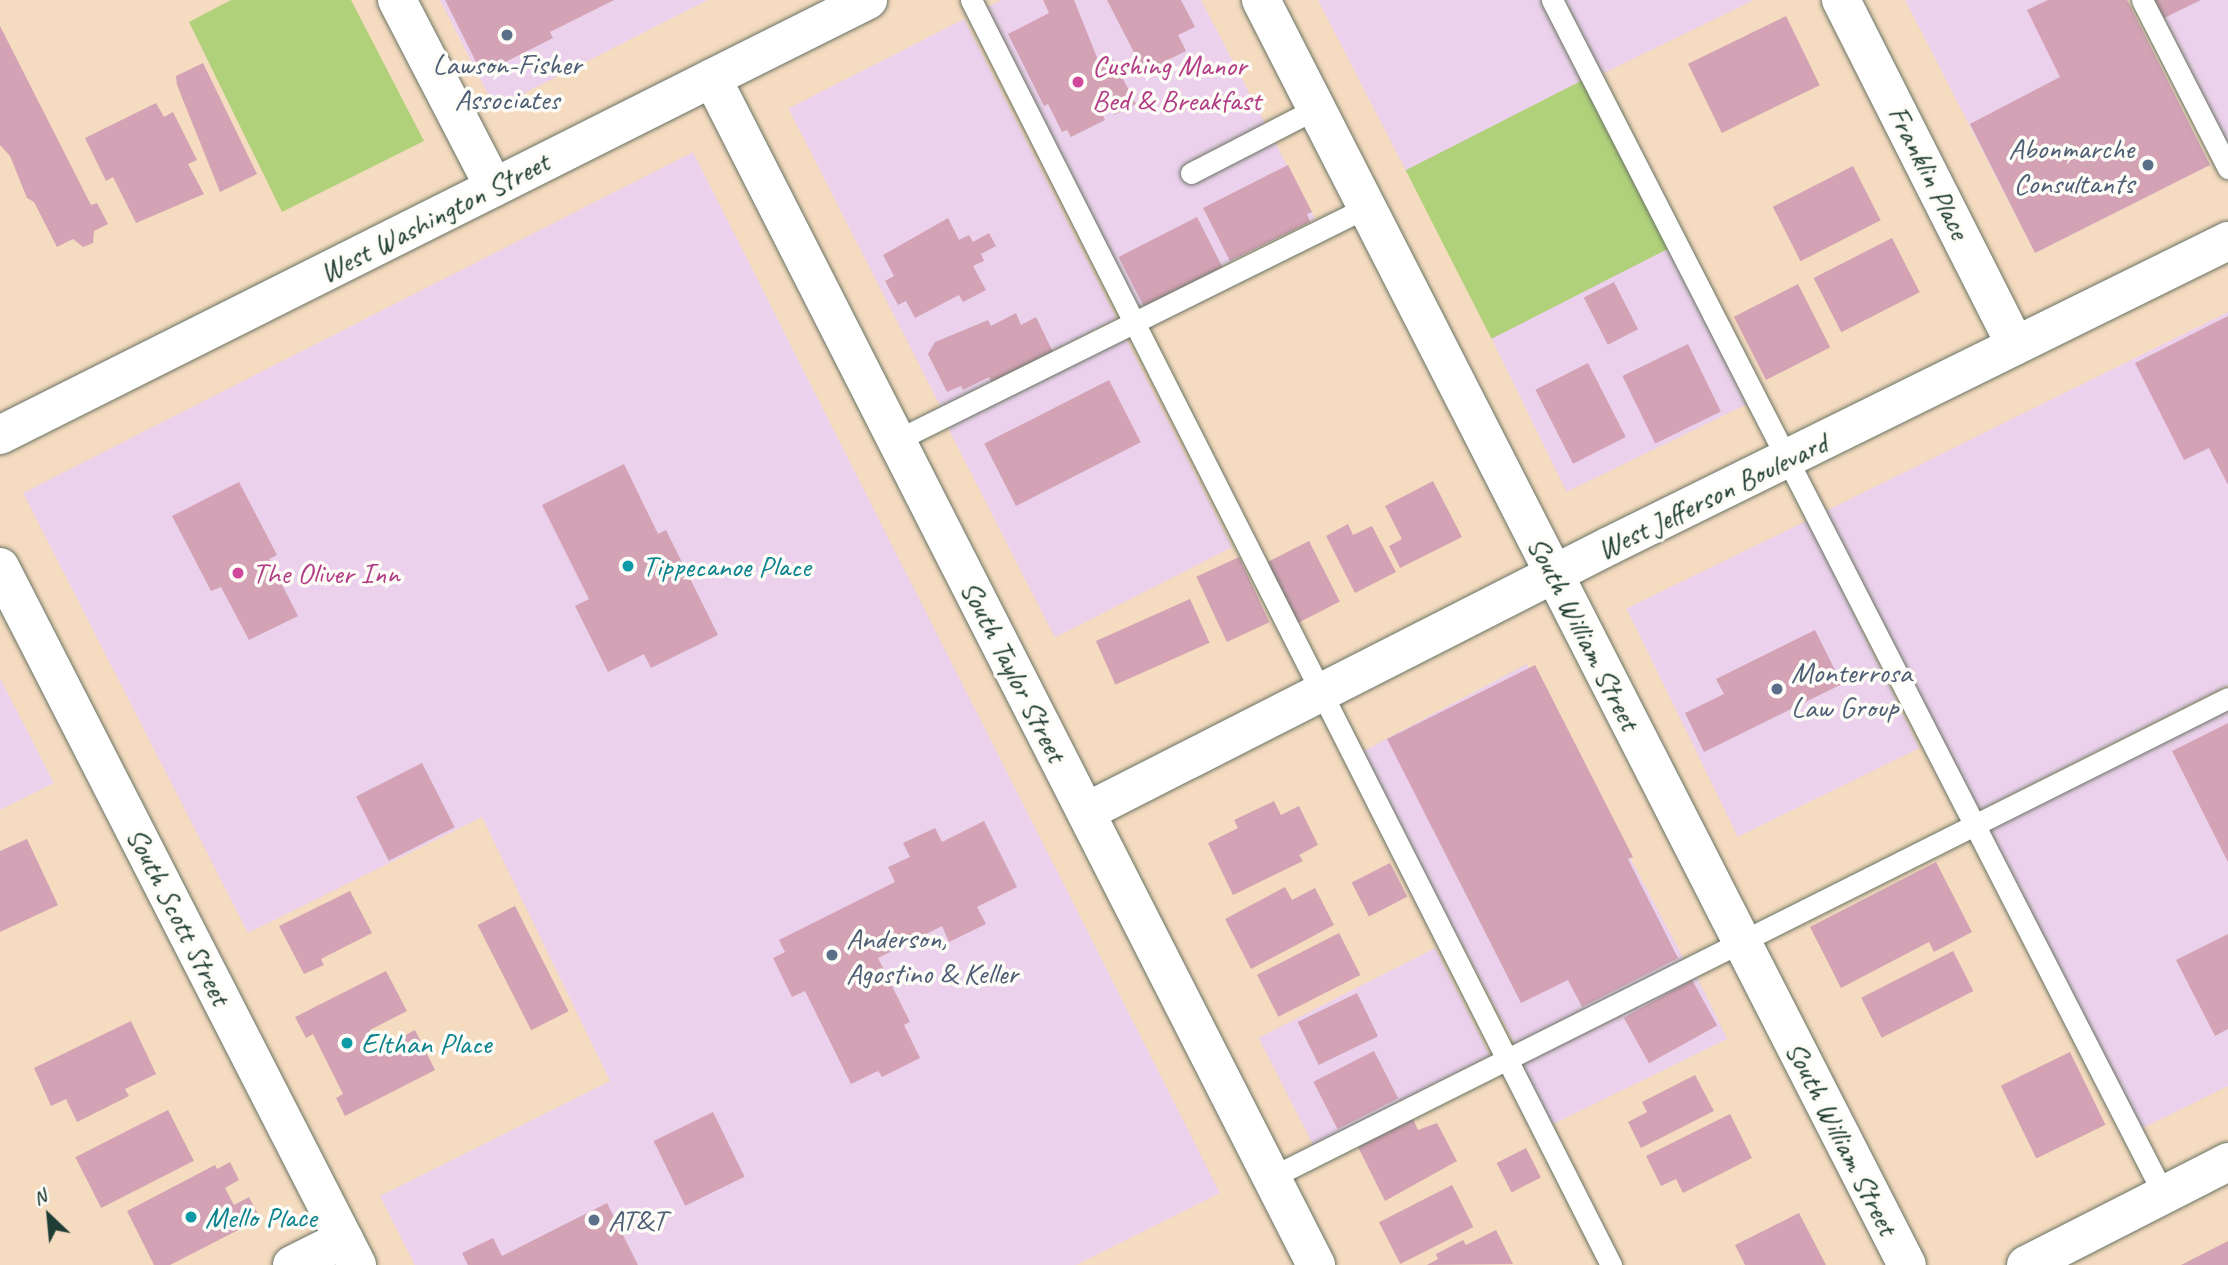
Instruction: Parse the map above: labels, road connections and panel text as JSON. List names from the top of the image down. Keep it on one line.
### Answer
{"streets":{"street":["Franklin Place","West Washington Street","West Jefferson Boulevard","South William Street","South Taylor Street","South Scott Street"]},"crossings":[["Franklin Place","West Jefferson Boulevard"],["West Washington Street","South Taylor Street"],["West Jefferson Boulevard","South William Street"],["West Jefferson Boulevard","South Taylor Street"]],"places":["Lawson-Fisher Associates","Cushing Manor Bed & Breakfast","Abonmarche Consultants","Tippecanoe Place","The Oliver Inn","Monterrosa Law Group","Anderson, Agostino & Keller","Elthan Place","Mello Place","AT&T"],"north":"top left"}
